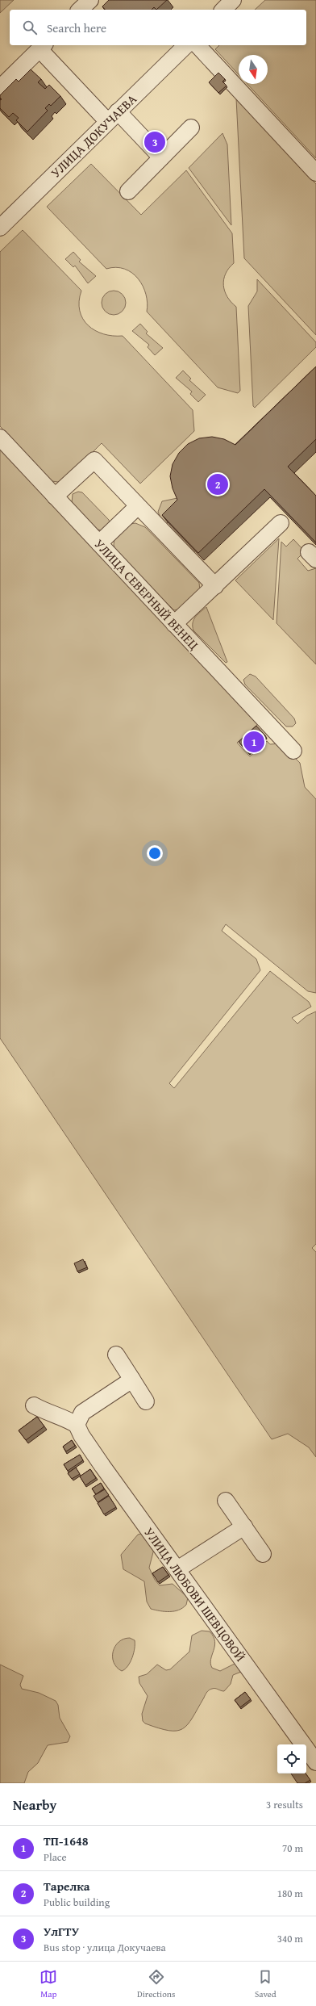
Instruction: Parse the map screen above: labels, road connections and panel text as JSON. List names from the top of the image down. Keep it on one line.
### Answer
{"streets":{"street":["УЛИЦА ДОКУЧАЕВА","УЛИЦА СЕВЕРНЫЙ ВЕНЕЦ","УЛИЦА ЛЮБОВИ ШЕВЦОВОЙ"]},"north":"bottom","page":{"search":"Search here","pins":["3","2","1"],"heading":["Nearby","3 results"],"list":[{"mark":"1","name":"ТП-1648","note":"Place","value":"70 m"},{"mark":"2","name":"Тарелка","note":"Public building","value":"180 m"},{"mark":"3","name":"УлГТУ","note":"Bus stop · улица Докучаева","value":"340 m"}],"nav":["Map","Directions","Saved"]}}
